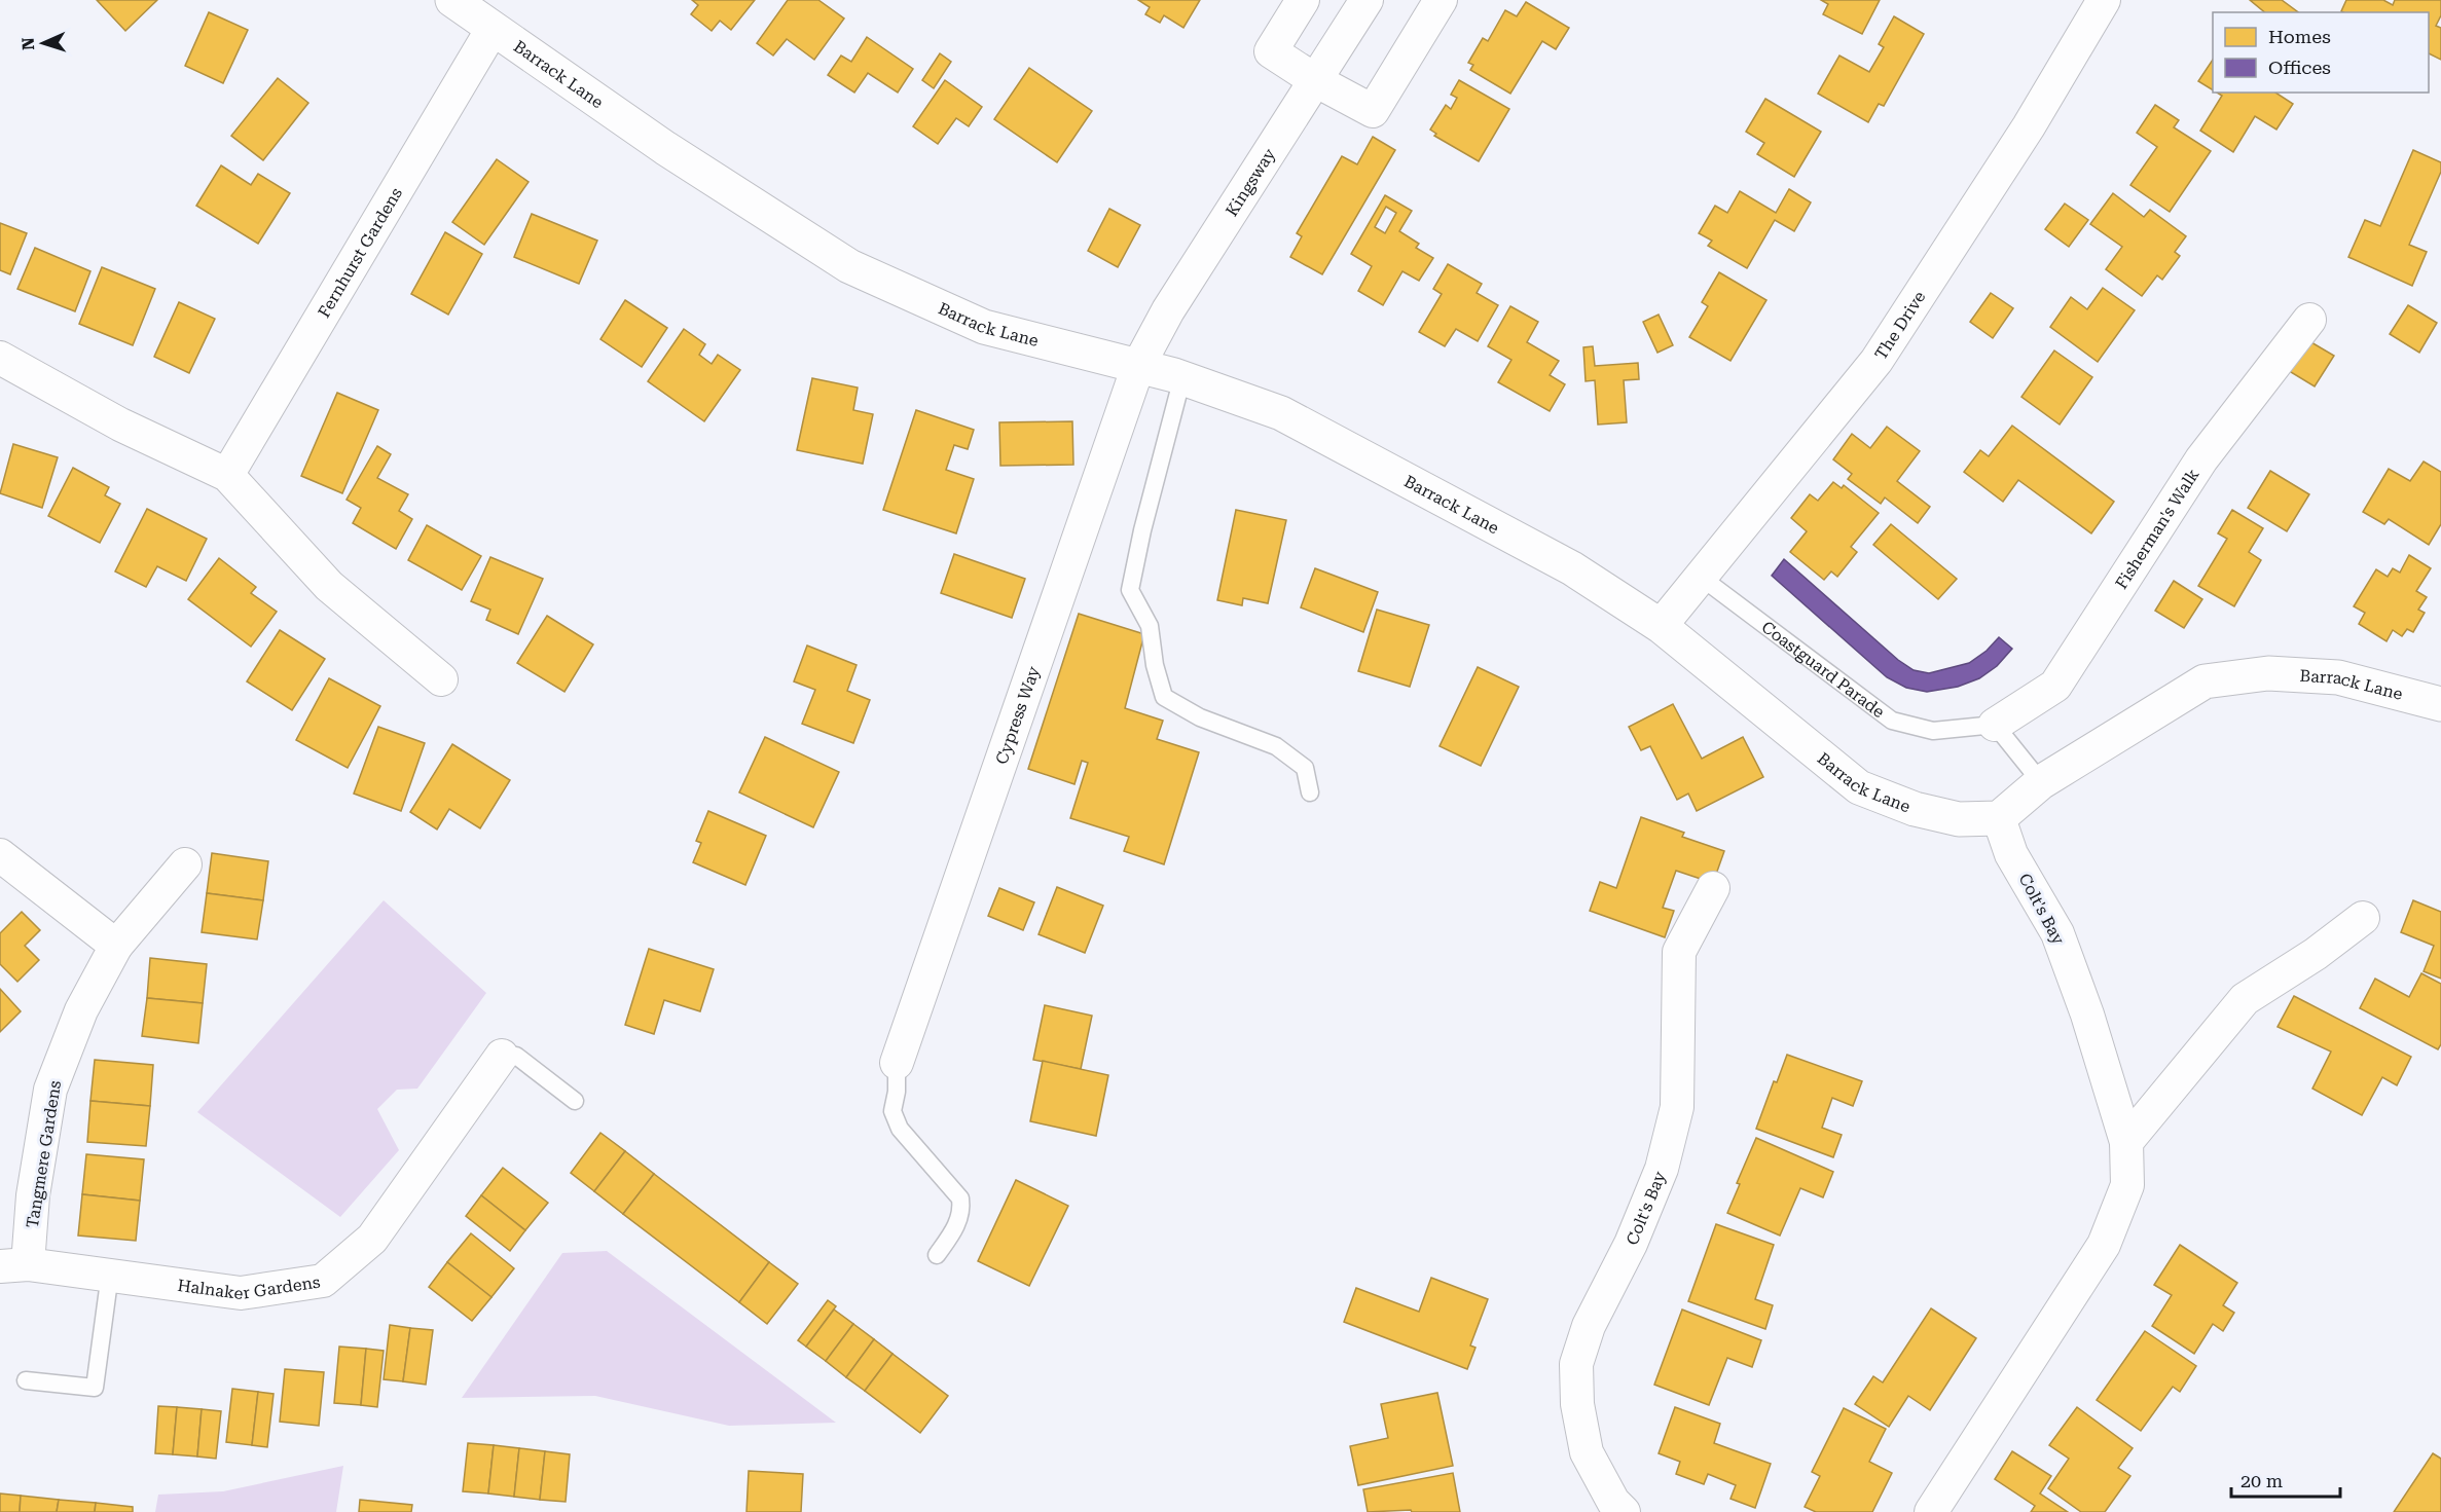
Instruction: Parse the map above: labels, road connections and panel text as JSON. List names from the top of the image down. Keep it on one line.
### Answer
{"streets":{"street":["Barrack Lane","Kingsway","Fernhurst Gardens","The Drive","Fisherman's Walk","Cypress Way","Colt's Bay","Tangmere Gardens","Halnaker Gardens"],"lane":["Coastguard Parade"]},"crossings":[["Barrack Lane","Kingsway"],["Barrack Lane","Fernhurst Gardens"],["Barrack Lane","The Drive"],["Barrack Lane","Cypress Way"],["Barrack Lane","Colt's Bay"],["Kingsway","Cypress Way"],["The Drive","Coastguard Parade"],["Fisherman's Walk","Coastguard Parade"],["Tangmere Gardens","Halnaker Gardens"]],"legend":["Homes","Offices"],"scale_bar":"20 m","north":"left"}
